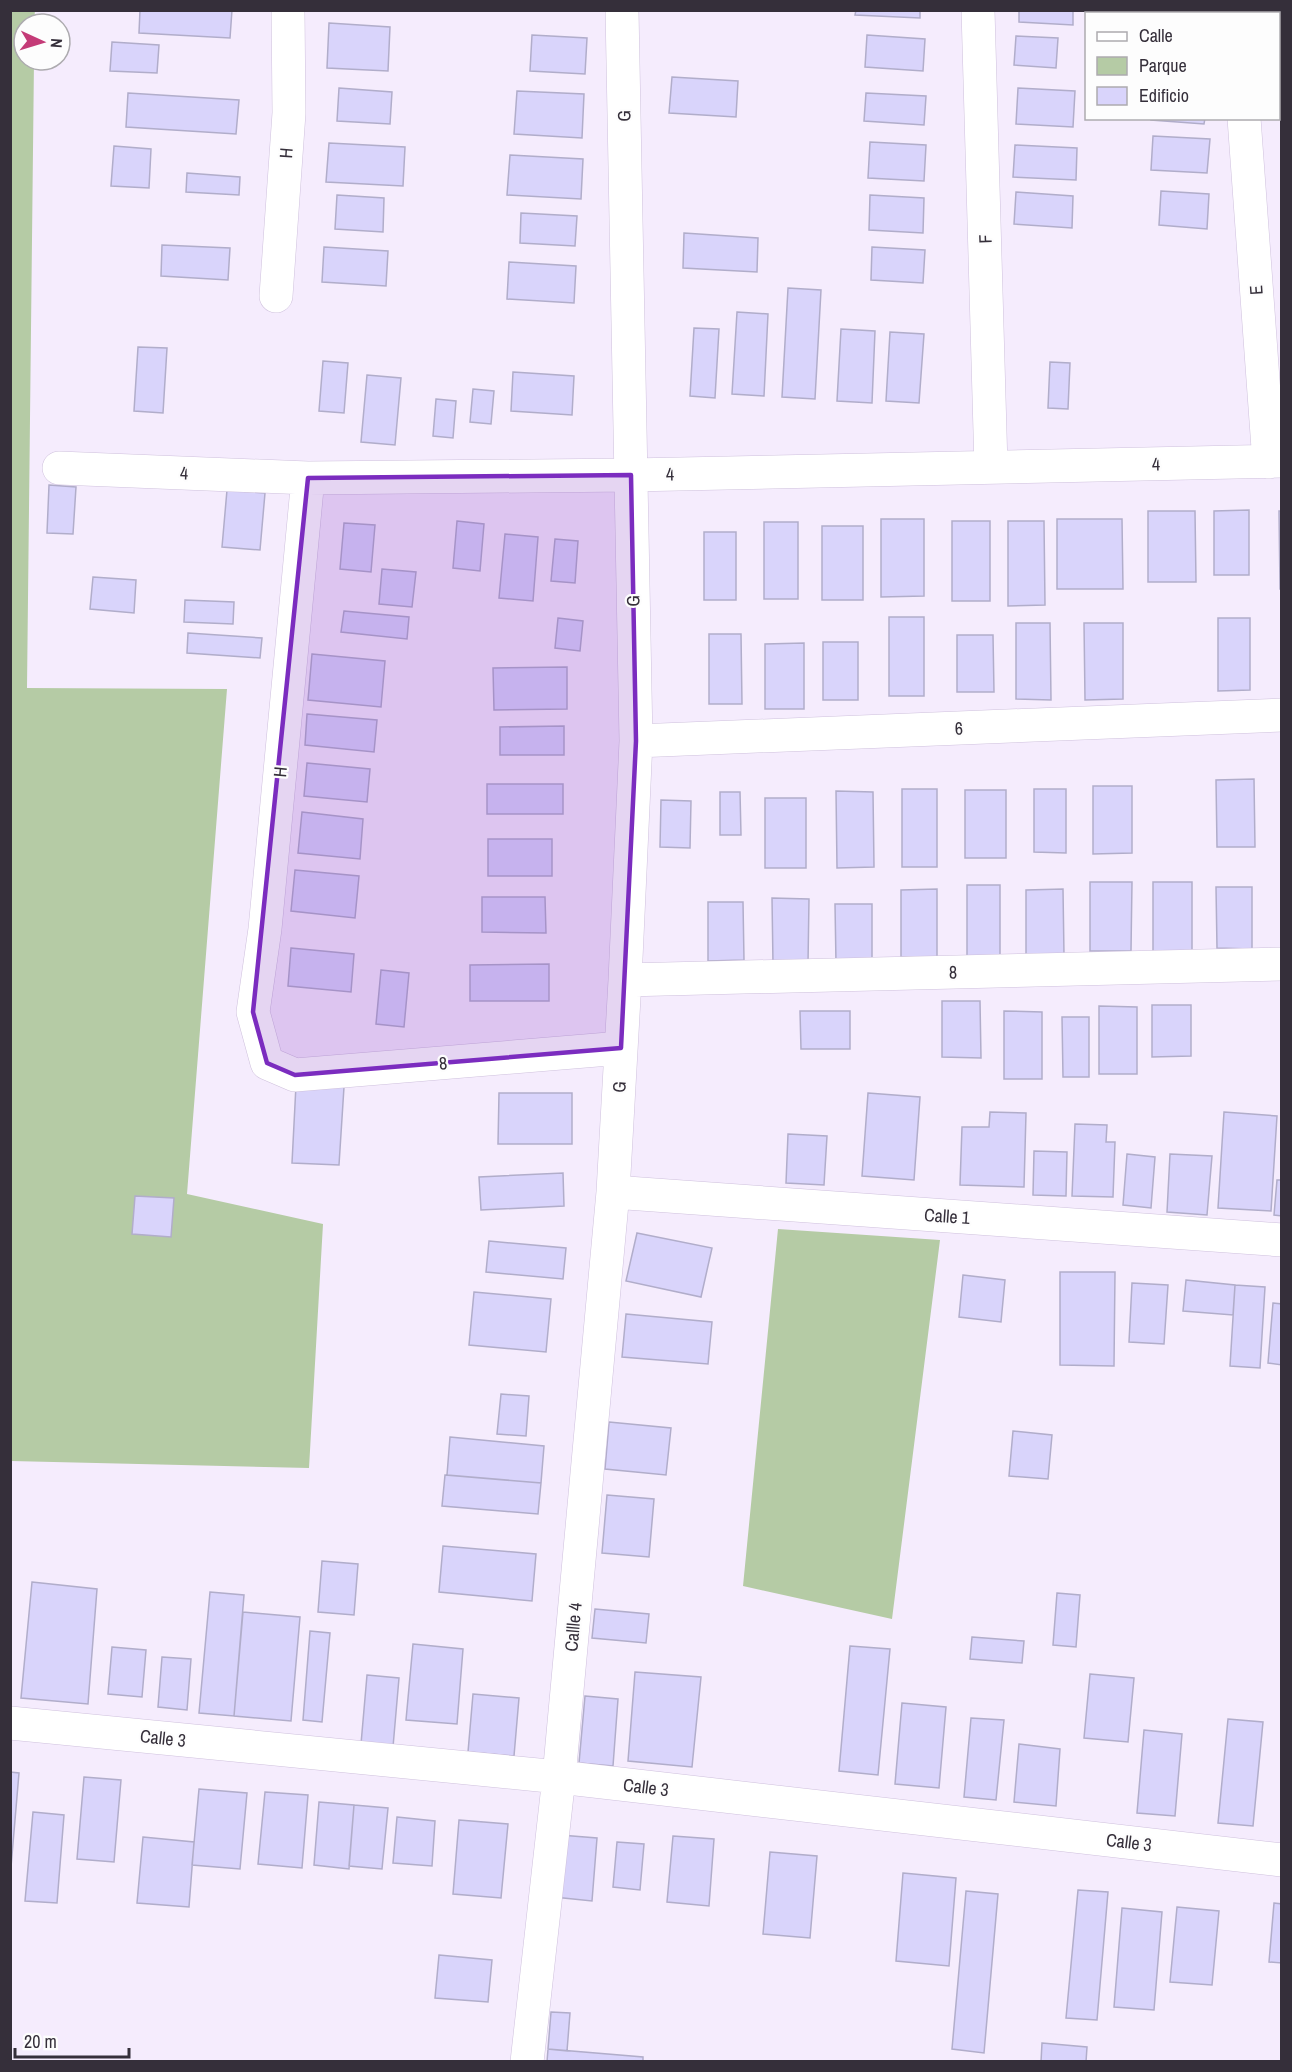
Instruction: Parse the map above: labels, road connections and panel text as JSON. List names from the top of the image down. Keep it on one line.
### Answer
{"streets":{"street":["G","H","F","E","4","6","8","Calle 1","Callle 4","Calle 3"]},"crossings":[["G","4"],["G","6"],["G","8"],["G","Calle 1"],["G","Callle 4"],["H","4"],["H","8"],["F","4"],["E","4"],["Calle 1","Callle 4"],["Callle 4","Calle 3"]],"legend":["Calle","Parque","Edificio"],"scale_bar":"20 m","north":"right"}
